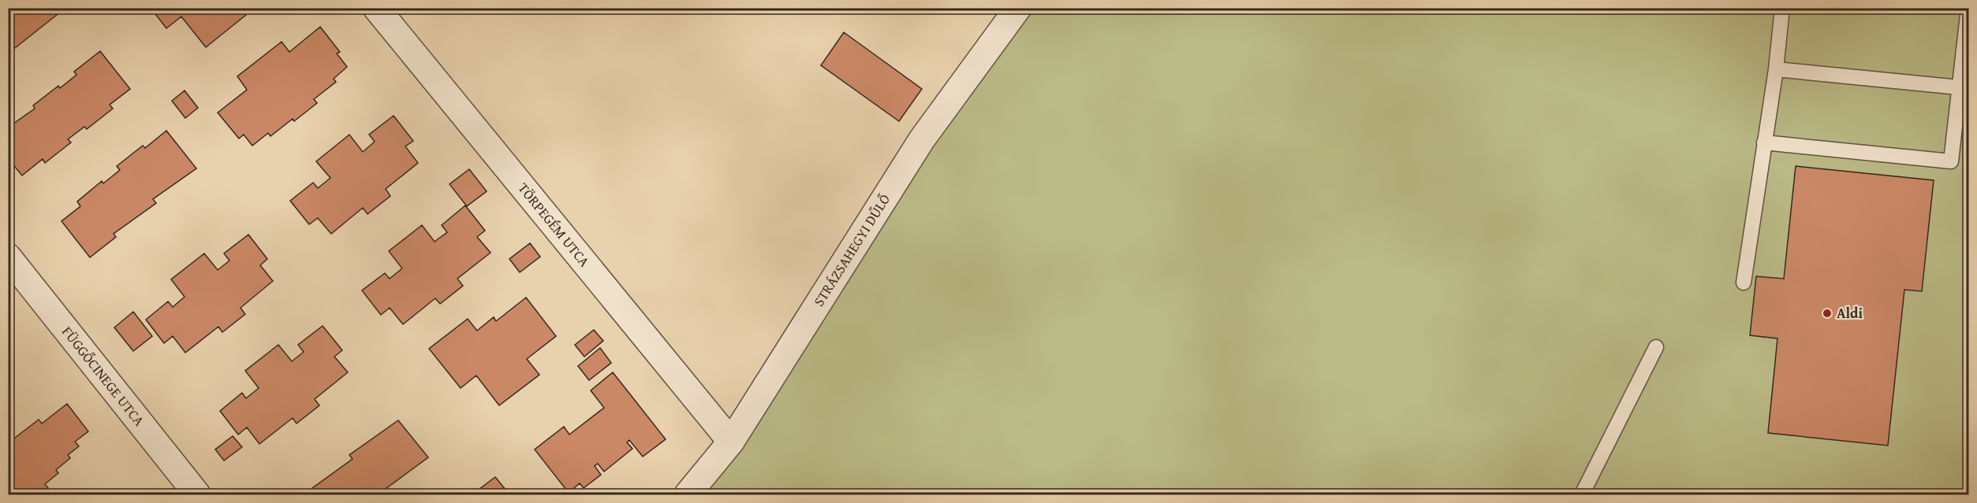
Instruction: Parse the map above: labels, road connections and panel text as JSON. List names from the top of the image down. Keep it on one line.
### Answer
{"streets":{"street":["TÖRPEGÉM UTCA","STRÁZSAHEGYI DŰLŐ","FÜGGŐCINEGE UTCA"]},"crossings":[["TÖRPEGÉM UTCA","STRÁZSAHEGYI DŰLŐ"]],"places":["Aldi"]}
